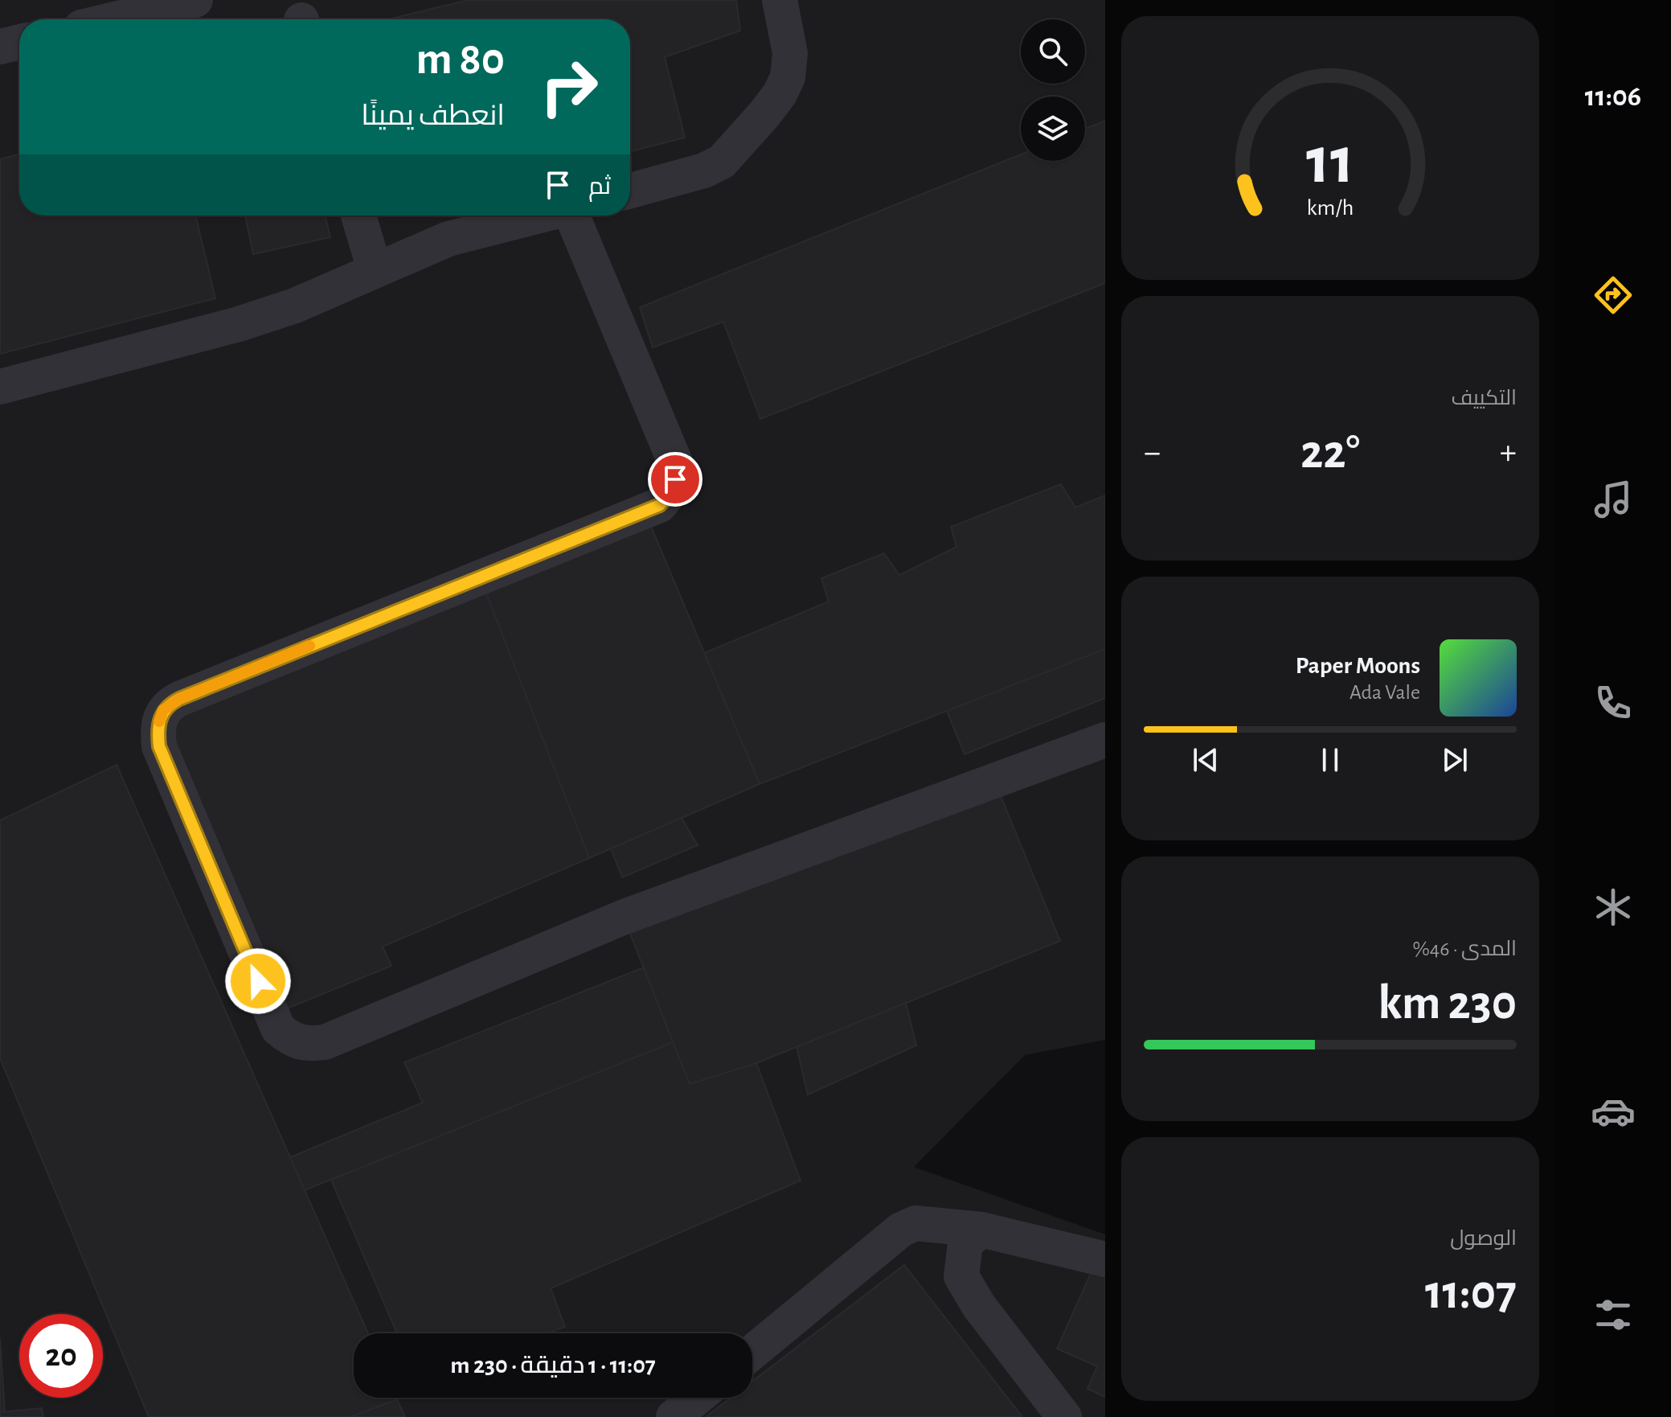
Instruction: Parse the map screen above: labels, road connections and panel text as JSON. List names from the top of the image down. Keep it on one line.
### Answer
{"page":{"tabs":"11:06","turn":["80 m","انعطف يمينًا"],"then":"ثم","tile":["التكييف",["المدى · 46%","230 km"],["الوصول","11:07"]],"heat":["−","22°","+"],"song":["Paper Moons","Ada Vale"],"limit":"20","trip":"11:07 · 1 دقيقة · 230 m","gauge":["11","km/h"]}}
